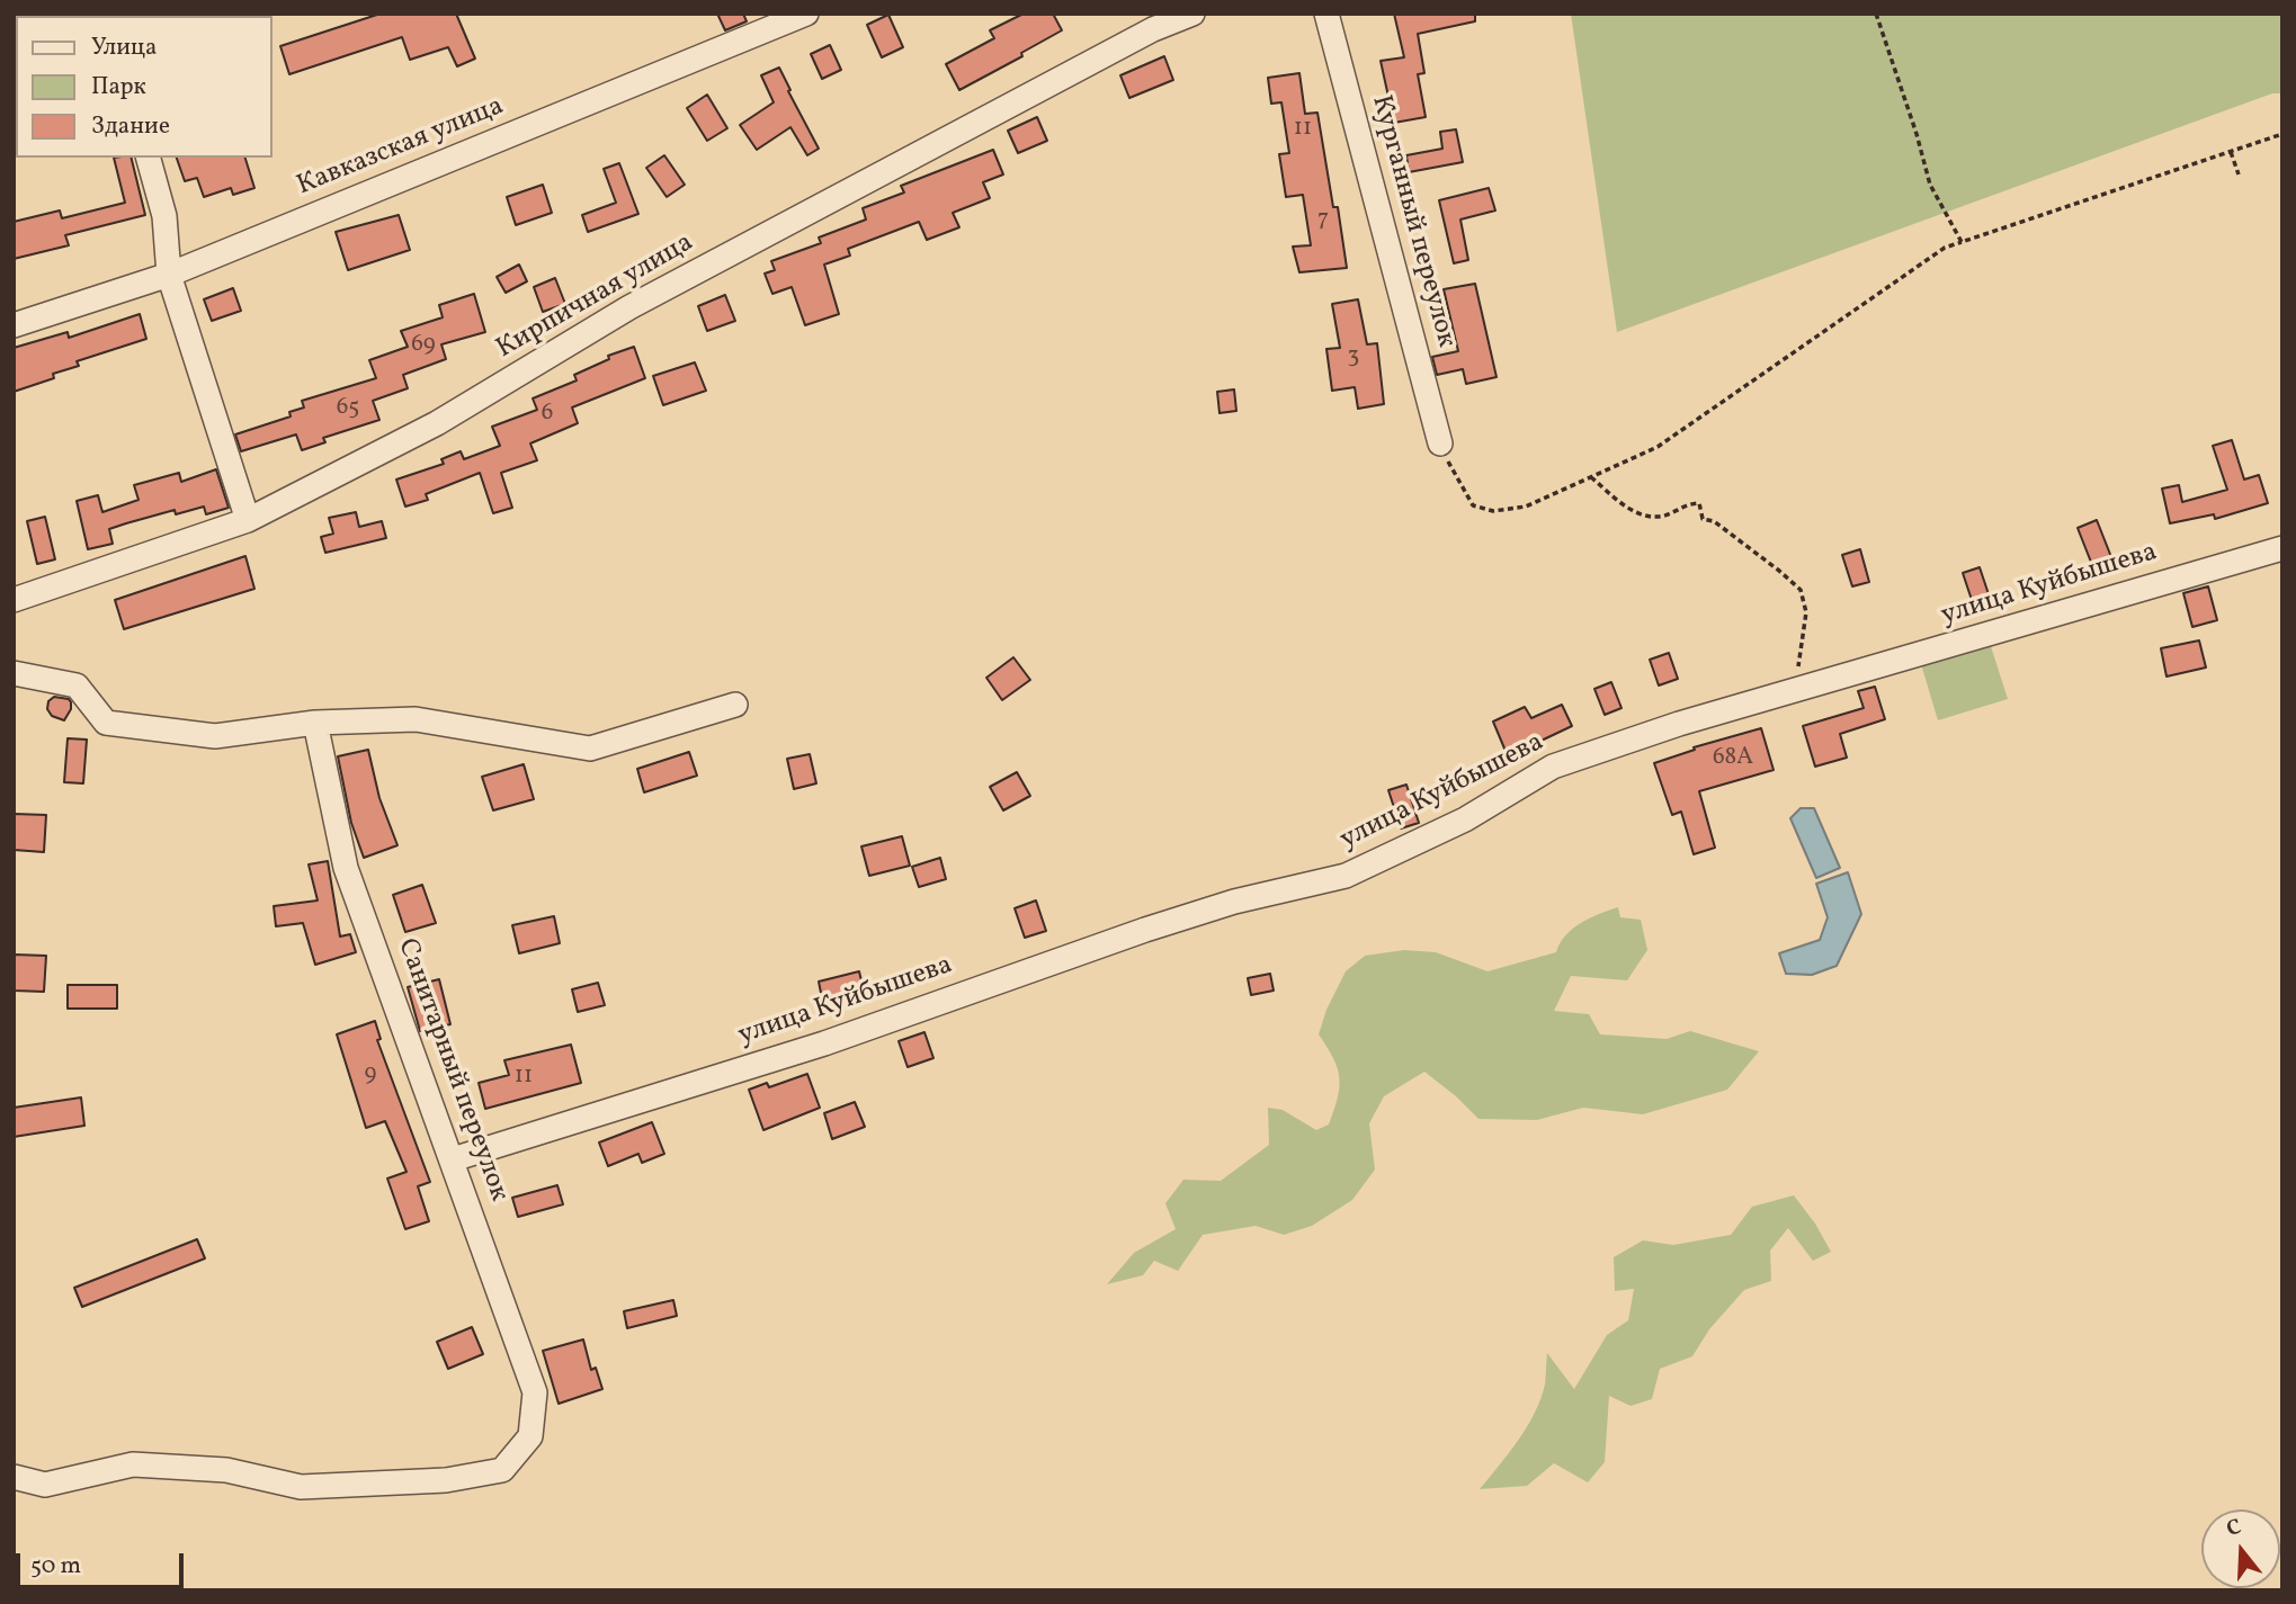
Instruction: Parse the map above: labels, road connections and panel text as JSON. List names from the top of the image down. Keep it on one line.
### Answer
{"streets":{"street":["Кавказская улица","Курганный переулок","Кирпичная улица","улица Куйбышева","Санитарный переулок"]},"crossings":[["улица Куйбышева","Санитарный переулок"]],"house_numbers":["11","7","69","3","65","6","68А","9","11"],"legend":["Улица","Парк","Здание"],"scale_bar":"50 m","north":"top"}
